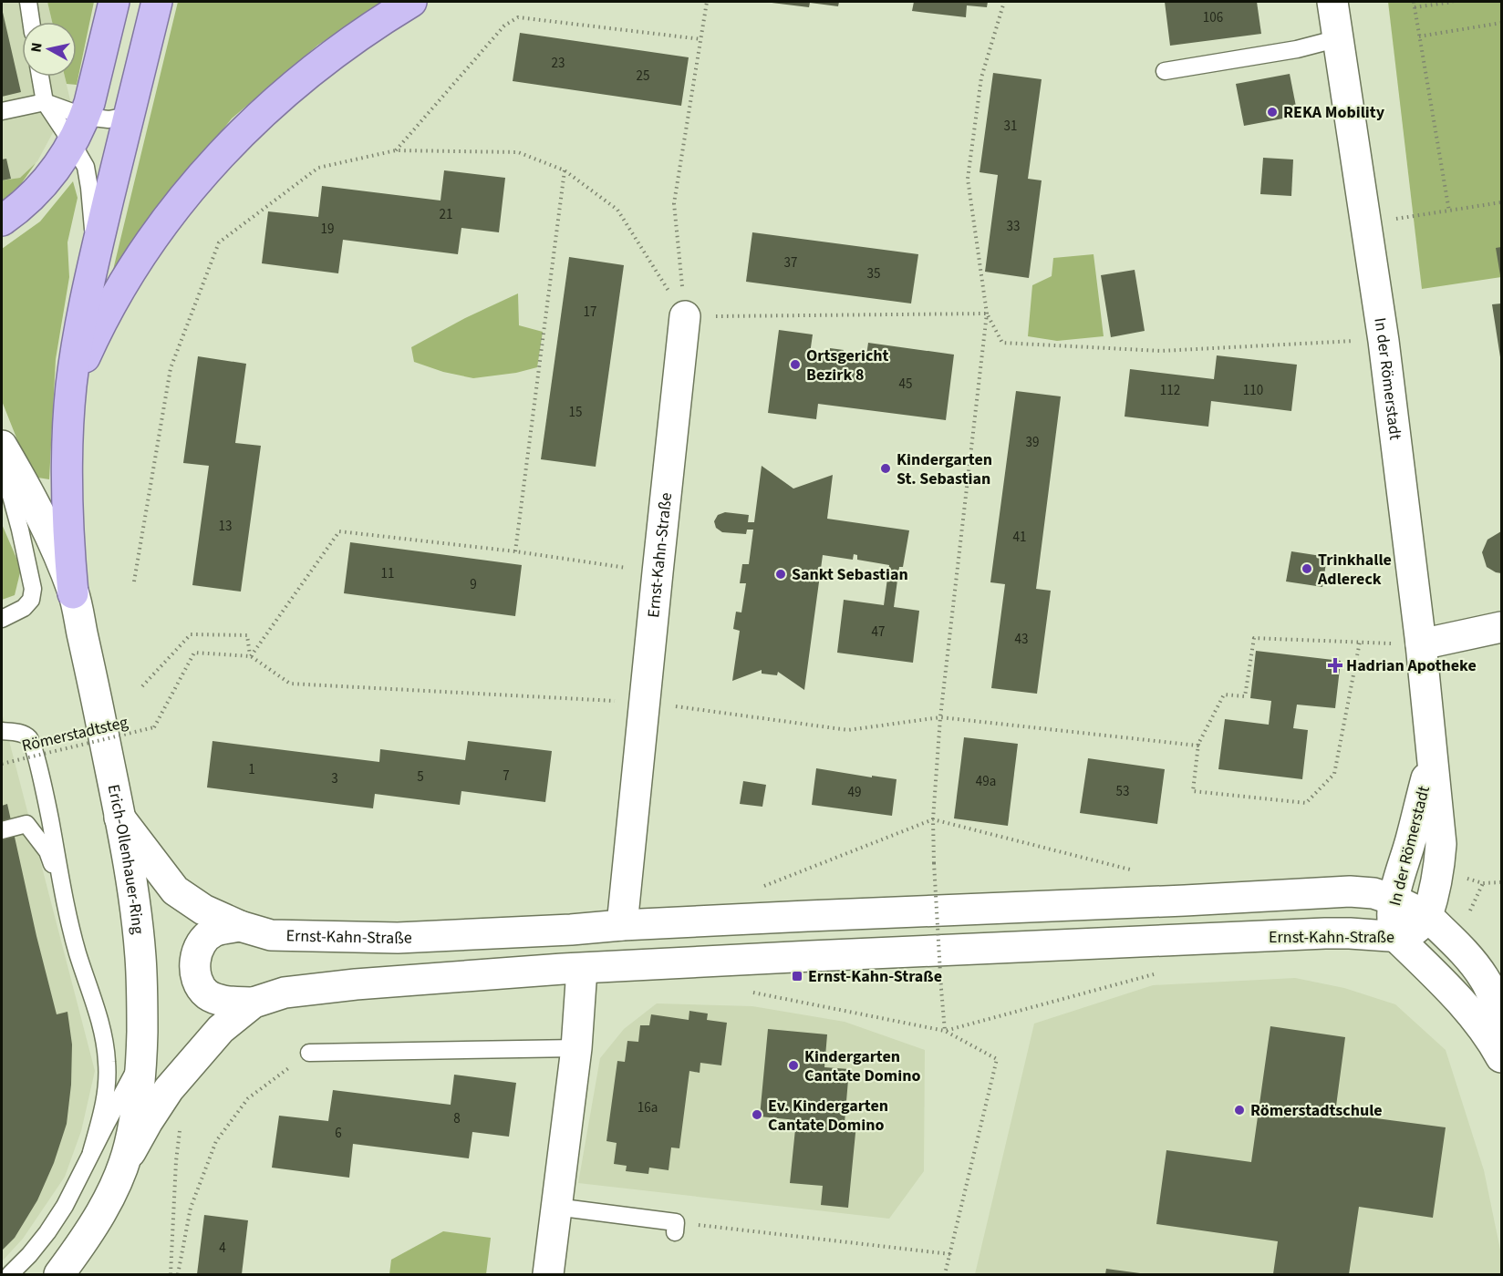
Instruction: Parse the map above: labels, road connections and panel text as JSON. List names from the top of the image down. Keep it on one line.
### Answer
{"streets":{"street":["In der Römerstadt","Ernst-Kahn-Straße","Erich-Ollenhauer-Ring"],"path":["Römerstadtsteg"]},"crossings":[["In der Römerstadt","Ernst-Kahn-Straße"],["Ernst-Kahn-Straße","Erich-Ollenhauer-Ring"]],"places":{"other":["REKA Mobility","Ortsgericht Bezirk 8","Kindergarten St. Sebastian","Trinkhalle Adlereck","Sankt Sebastian","Kindergarten Cantate Domino","Römerstadtschule","Ev. Kindergarten Cantate Domino"],"health":["Hadrian Apotheke"],"transit":["Ernst-Kahn-Straße"]},"house_numbers":["106","23","25","31","21","33","19","37","35","17","45","112","110","15","39","13","41","11","9","47","43","1","7","5","3","49a","53","49","16a","8","6","4"],"north":"left"}
